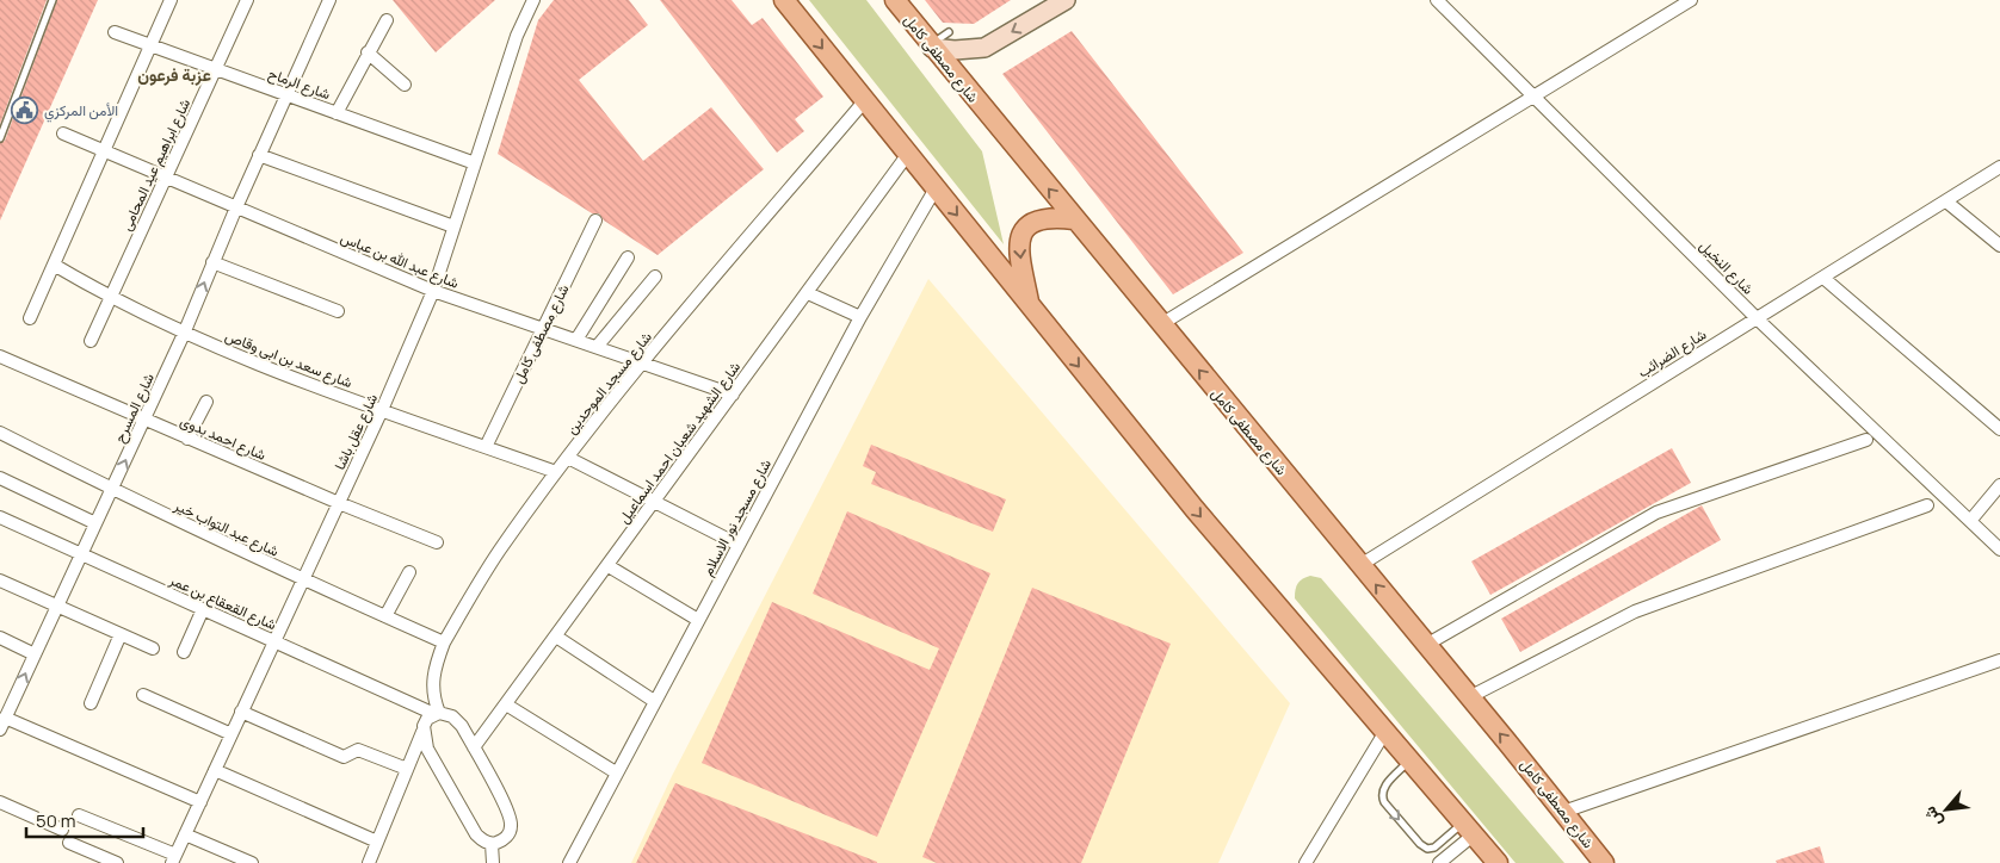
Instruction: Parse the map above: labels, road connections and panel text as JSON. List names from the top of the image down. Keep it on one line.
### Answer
{"streets":{"main road":["شارع مصطفى كامل"],"street":["شارع الرماح","شارع ابراهيم عيد المحامى","شارع عبد الله بن عباس","شارع النخيل","شارع الضرائب","شارع سعد بن ابى وقاص","شارع مسجد الموحدين","شارع المسرح","شارع عقل باشا","شارع احمد بدوى","شارع الشهيد شعبان احمد اسماعيل","شارع مسجد نور الاسلام","شارع عبد التواب خير","شارع القعقاع بن عمر"]},"crossings":[["شارع مصطفى كامل","شارع عبد الله بن عباس"],["شارع مصطفى كامل","شارع الضرائب"],["شارع مصطفى كامل","شارع سعد بن ابى وقاص"],["شارع الرماح","شارع ابراهيم عيد المحامى"],["شارع الرماح","شارع المسرح"],["شارع الرماح","شارع عقل باشا"],["شارع ابراهيم عيد المحامى","شارع عبد الله بن عباس"],["شارع ابراهيم عيد المحامى","شارع سعد بن ابى وقاص"],["شارع عبد الله بن عباس","شارع مسجد الموحدين"],["شارع عبد الله بن عباس","شارع المسرح"],["شارع عبد الله بن عباس","شارع عقل باشا"],["شارع عبد الله بن عباس","شارع الشهيد شعبان احمد اسماعيل"],["شارع النخيل","شارع الضرائب"],["شارع سعد بن ابى وقاص","شارع مسجد الموحدين"],["شارع سعد بن ابى وقاص","شارع المسرح"],["شارع سعد بن ابى وقاص","شارع عقل باشا"],["شارع مسجد الموحدين","شارع عبد التواب خير"],["شارع مسجد الموحدين","شارع القعقاع بن عمر"],["شارع المسرح","شارع احمد بدوى"],["شارع المسرح","شارع عبد التواب خير"],["شارع المسرح","شارع القعقاع بن عمر"],["شارع عقل باشا","شارع احمد بدوى"],["شارع عقل باشا","شارع عبد التواب خير"],["شارع عقل باشا","شارع القعقاع بن عمر"],["شارع الشهيد شعبان احمد اسماعيل","شارع القعقاع بن عمر"]],"districts":["عزبة فرعون"],"places":{"public building":["الأمن المركزي"]},"scale_bar":"50 m","north":"bottom left"}
